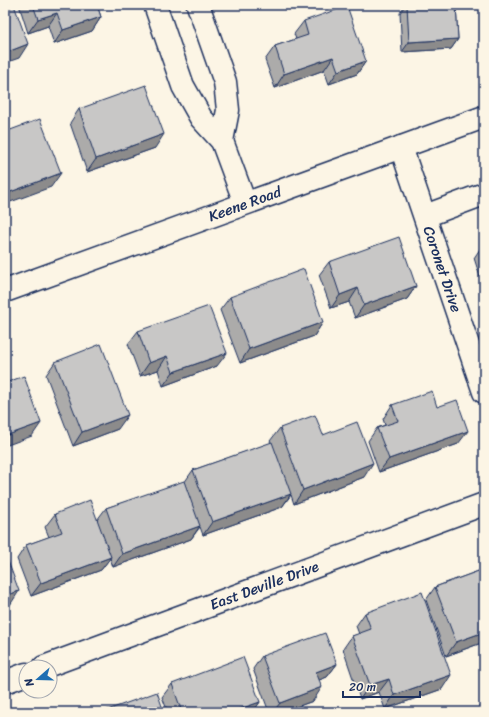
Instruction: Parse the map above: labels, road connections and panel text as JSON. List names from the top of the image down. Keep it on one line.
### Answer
{"streets":{"street":["Keene Road","Coronet Drive","East Deville Drive"]},"crossings":[["Keene Road","Coronet Drive"]],"scale_bar":"20 m","north":"left"}
